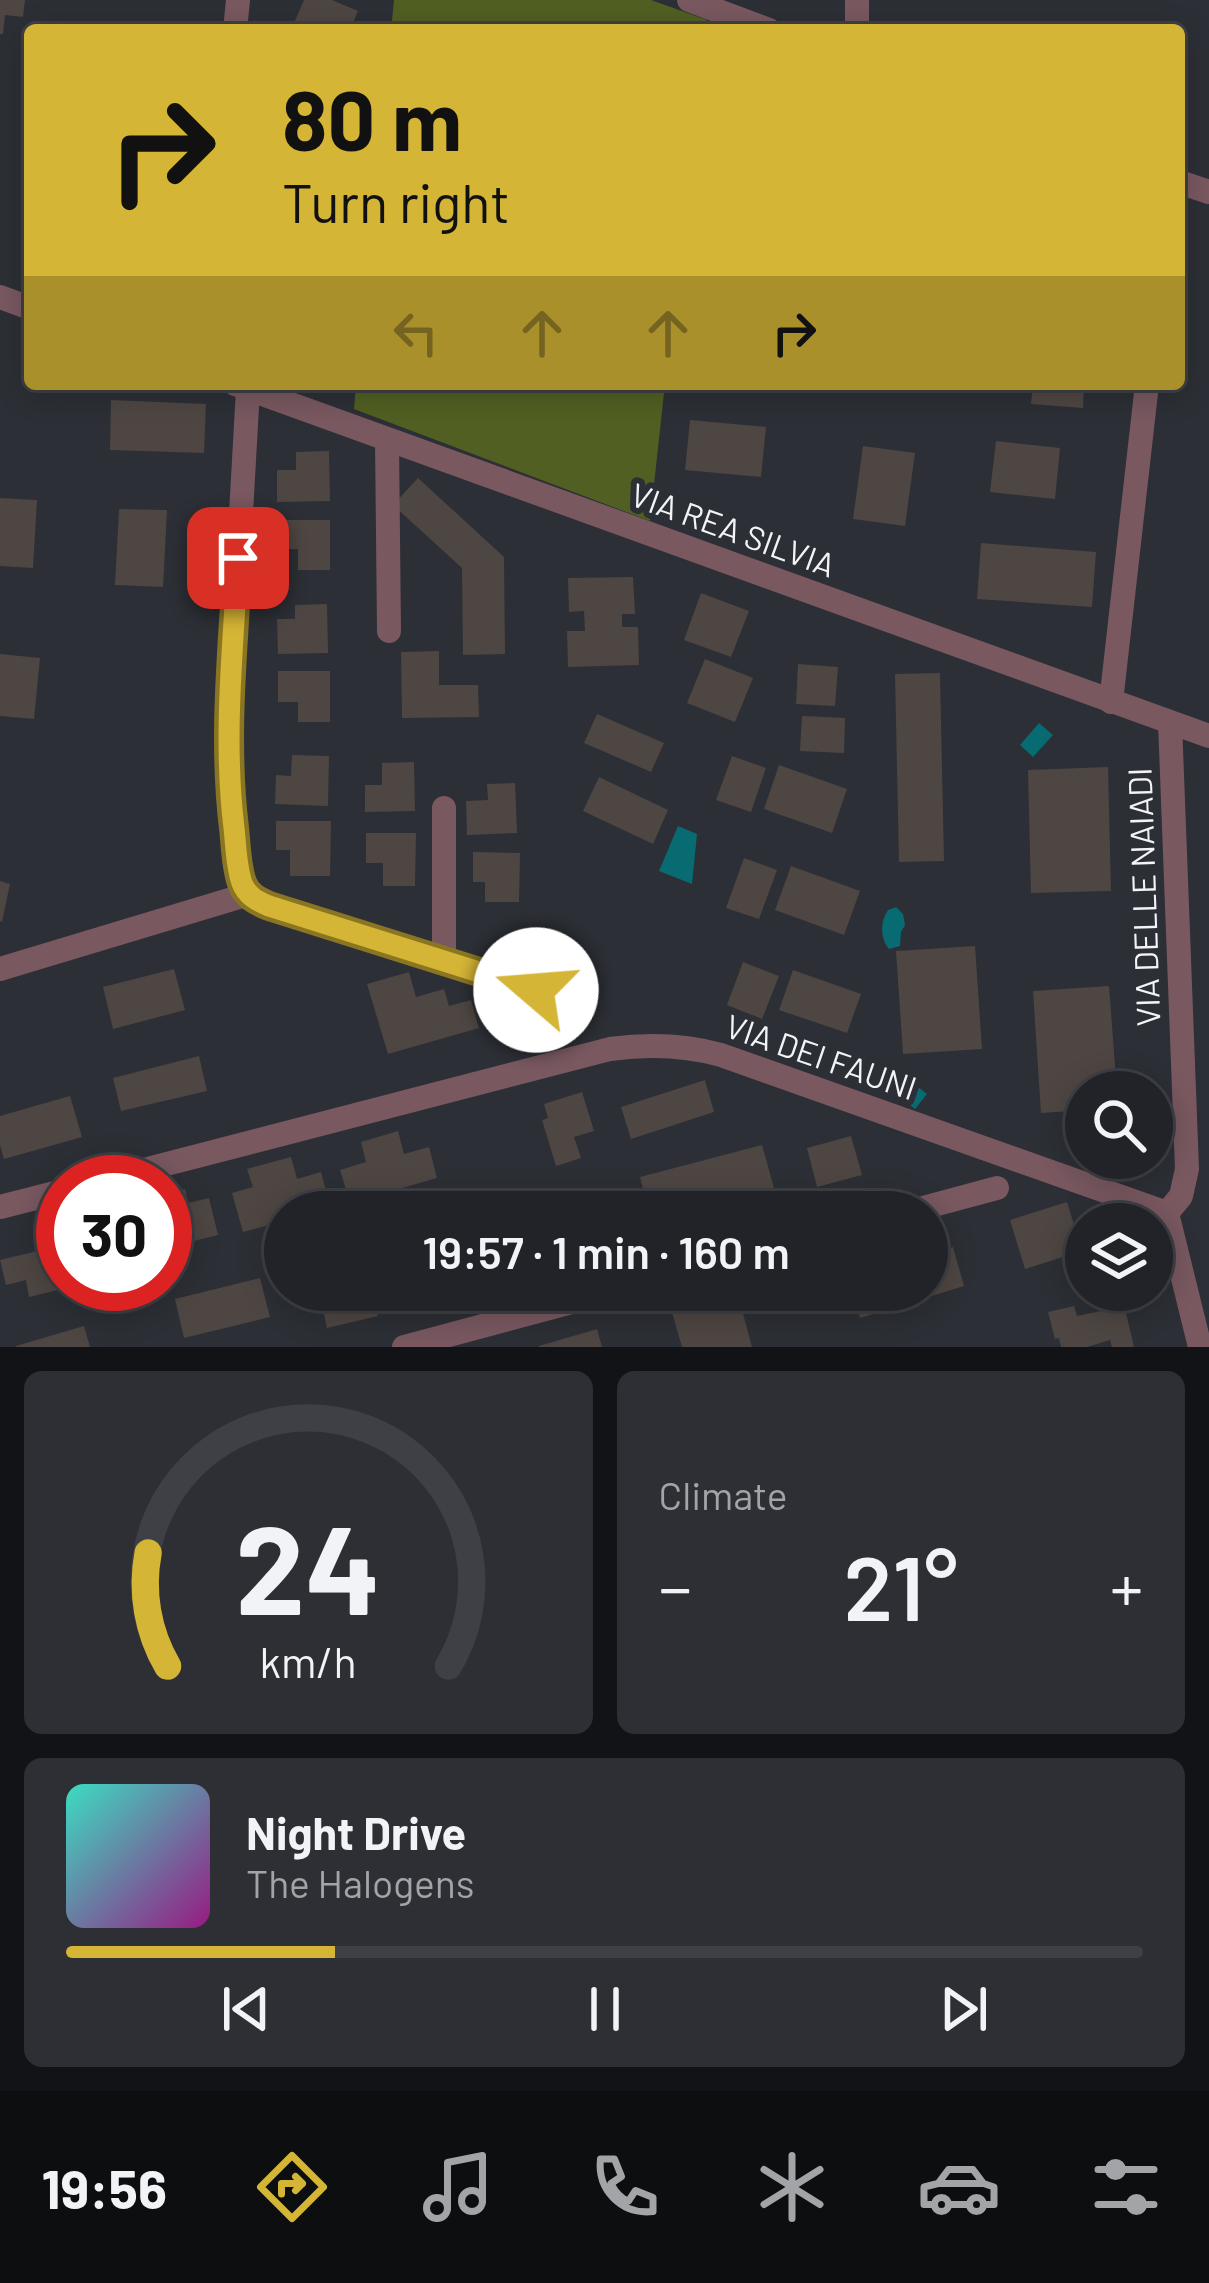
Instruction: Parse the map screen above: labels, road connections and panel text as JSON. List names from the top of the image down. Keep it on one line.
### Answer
{"streets":{"street":["VIA REA SILVIA","VIA DELLE NAIADI","VIA DEI FAUNI"]},"crossings":[["VIA REA SILVIA","VIA DELLE NAIADI"]],"page":{"turn":["80 m","Turn right"],"limit":"30","trip":"19:57 · 1 min · 160 m","tile":"Climate","heat":["−","21°","+"],"song":["Night Drive","The Halogens"],"tabs":"19:56","gauge":["24","km/h"]}}
